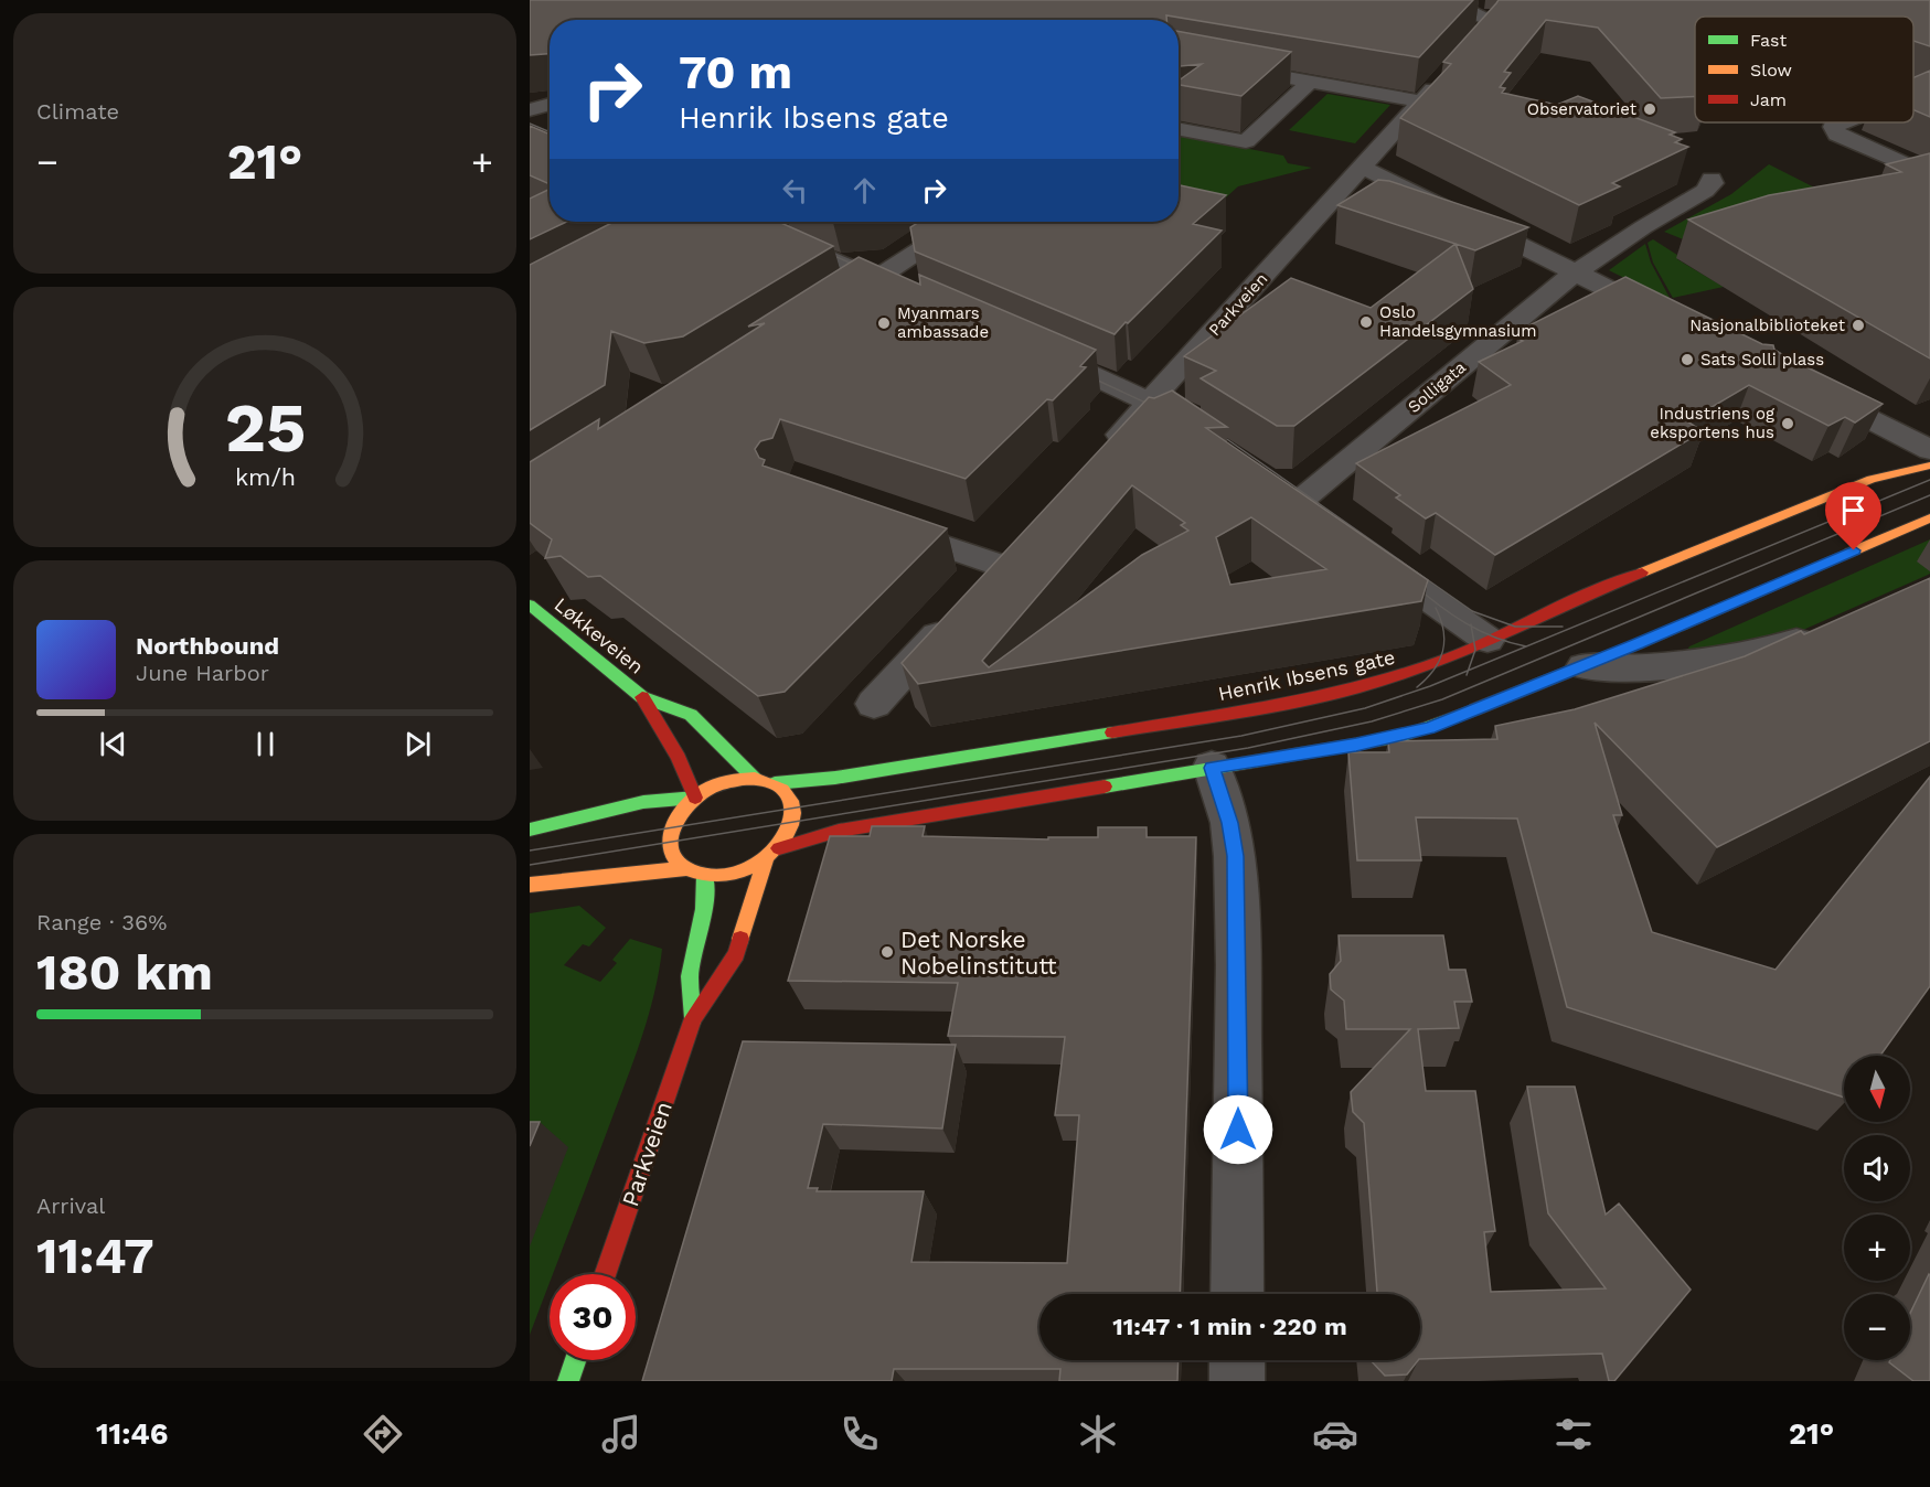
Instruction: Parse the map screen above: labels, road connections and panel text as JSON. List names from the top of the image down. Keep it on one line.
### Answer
{"streets":{"main road":["Parkveien","Løkkeveien","Henrik Ibsens gate"],"street":["Solligata"]},"crossings":[["Parkveien","Løkkeveien"],["Parkveien","Henrik Ibsens gate"],["Løkkeveien","Henrik Ibsens gate"]],"places":["Observatoriet","Oslo Handelsgymnasium","Myanmars ambassade","Nasjonalbiblioteket","Sats Solli plass","Industriens og eksportens hus","Det Norske Nobelinstitutt"],"legend":["Fast","Slow","Jam"],"north":"bottom","page":{"tile":["Climate",["Range · 36%","180 km"],["Arrival","11:47"]],"turn":["70 m","Henrik Ibsens gate"],"heat":["−","21°","+"],"song":["Northbound","June Harbor"],"map_buttons":["+","−"],"limit":"30","trip":"11:47 · 1 min · 220 m","tabs":["11:46","21°"],"gauge":["25","km/h"]}}
